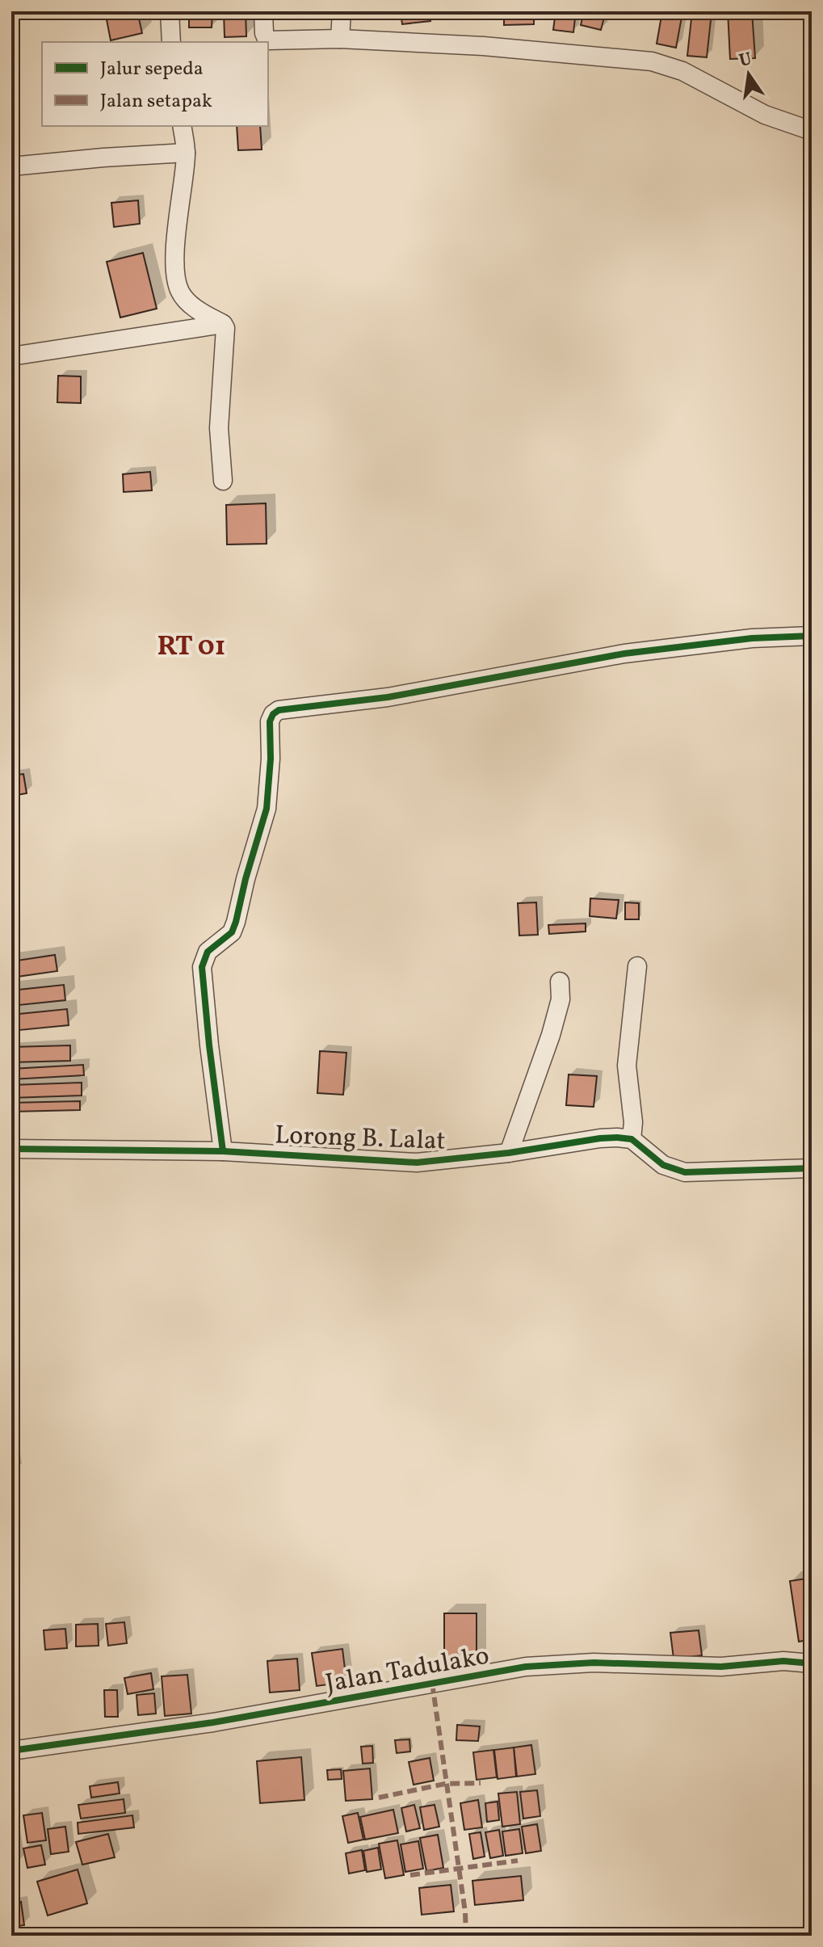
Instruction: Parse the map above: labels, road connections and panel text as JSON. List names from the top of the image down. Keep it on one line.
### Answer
{"streets":{"street":["Lorong B. Lalat","Jalan Tadulako"]},"districts":["RT 01"],"legend":["Jalur sepeda","Jalan setapak"],"north":"top"}
